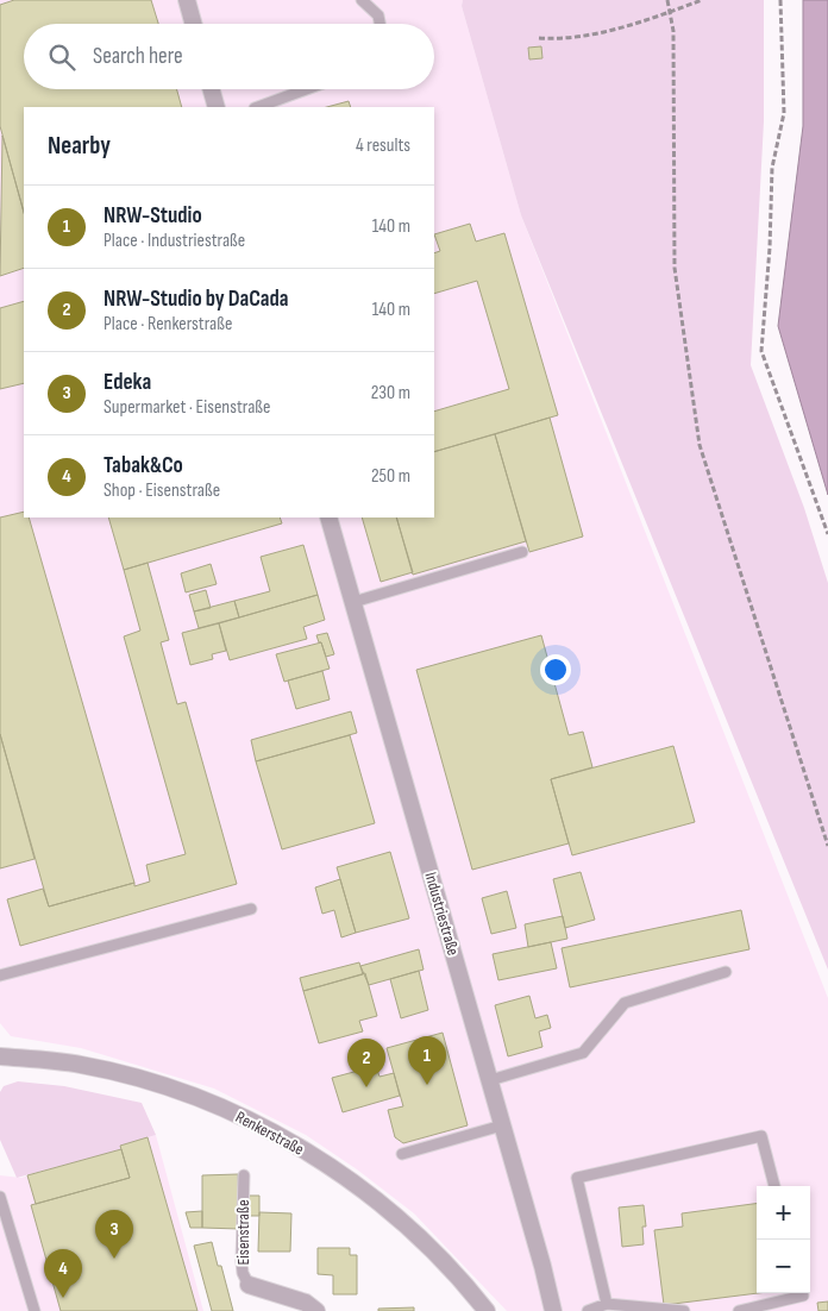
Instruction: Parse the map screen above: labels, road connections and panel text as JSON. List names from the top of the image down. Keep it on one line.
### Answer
{"streets":{"street":["Industriestraße","Renkerstraße","Eisenstraße"]},"page":{"search":"Search here","heading":["Nearby","4 results"],"list":[{"mark":"1","name":"NRW-Studio","note":"Place · Industriestraße","value":"140 m"},{"mark":"2","name":"NRW-Studio by DaCada","note":"Place · Renkerstraße","value":"140 m"},{"mark":"3","name":"Edeka","note":"Supermarket · Eisenstraße","value":"230 m"},{"mark":"4","name":"Tabak&Co","note":"Shop · Eisenstraße","value":"250 m"}],"pins":["1","2","3","4"],"map_buttons":["+","−"]}}
